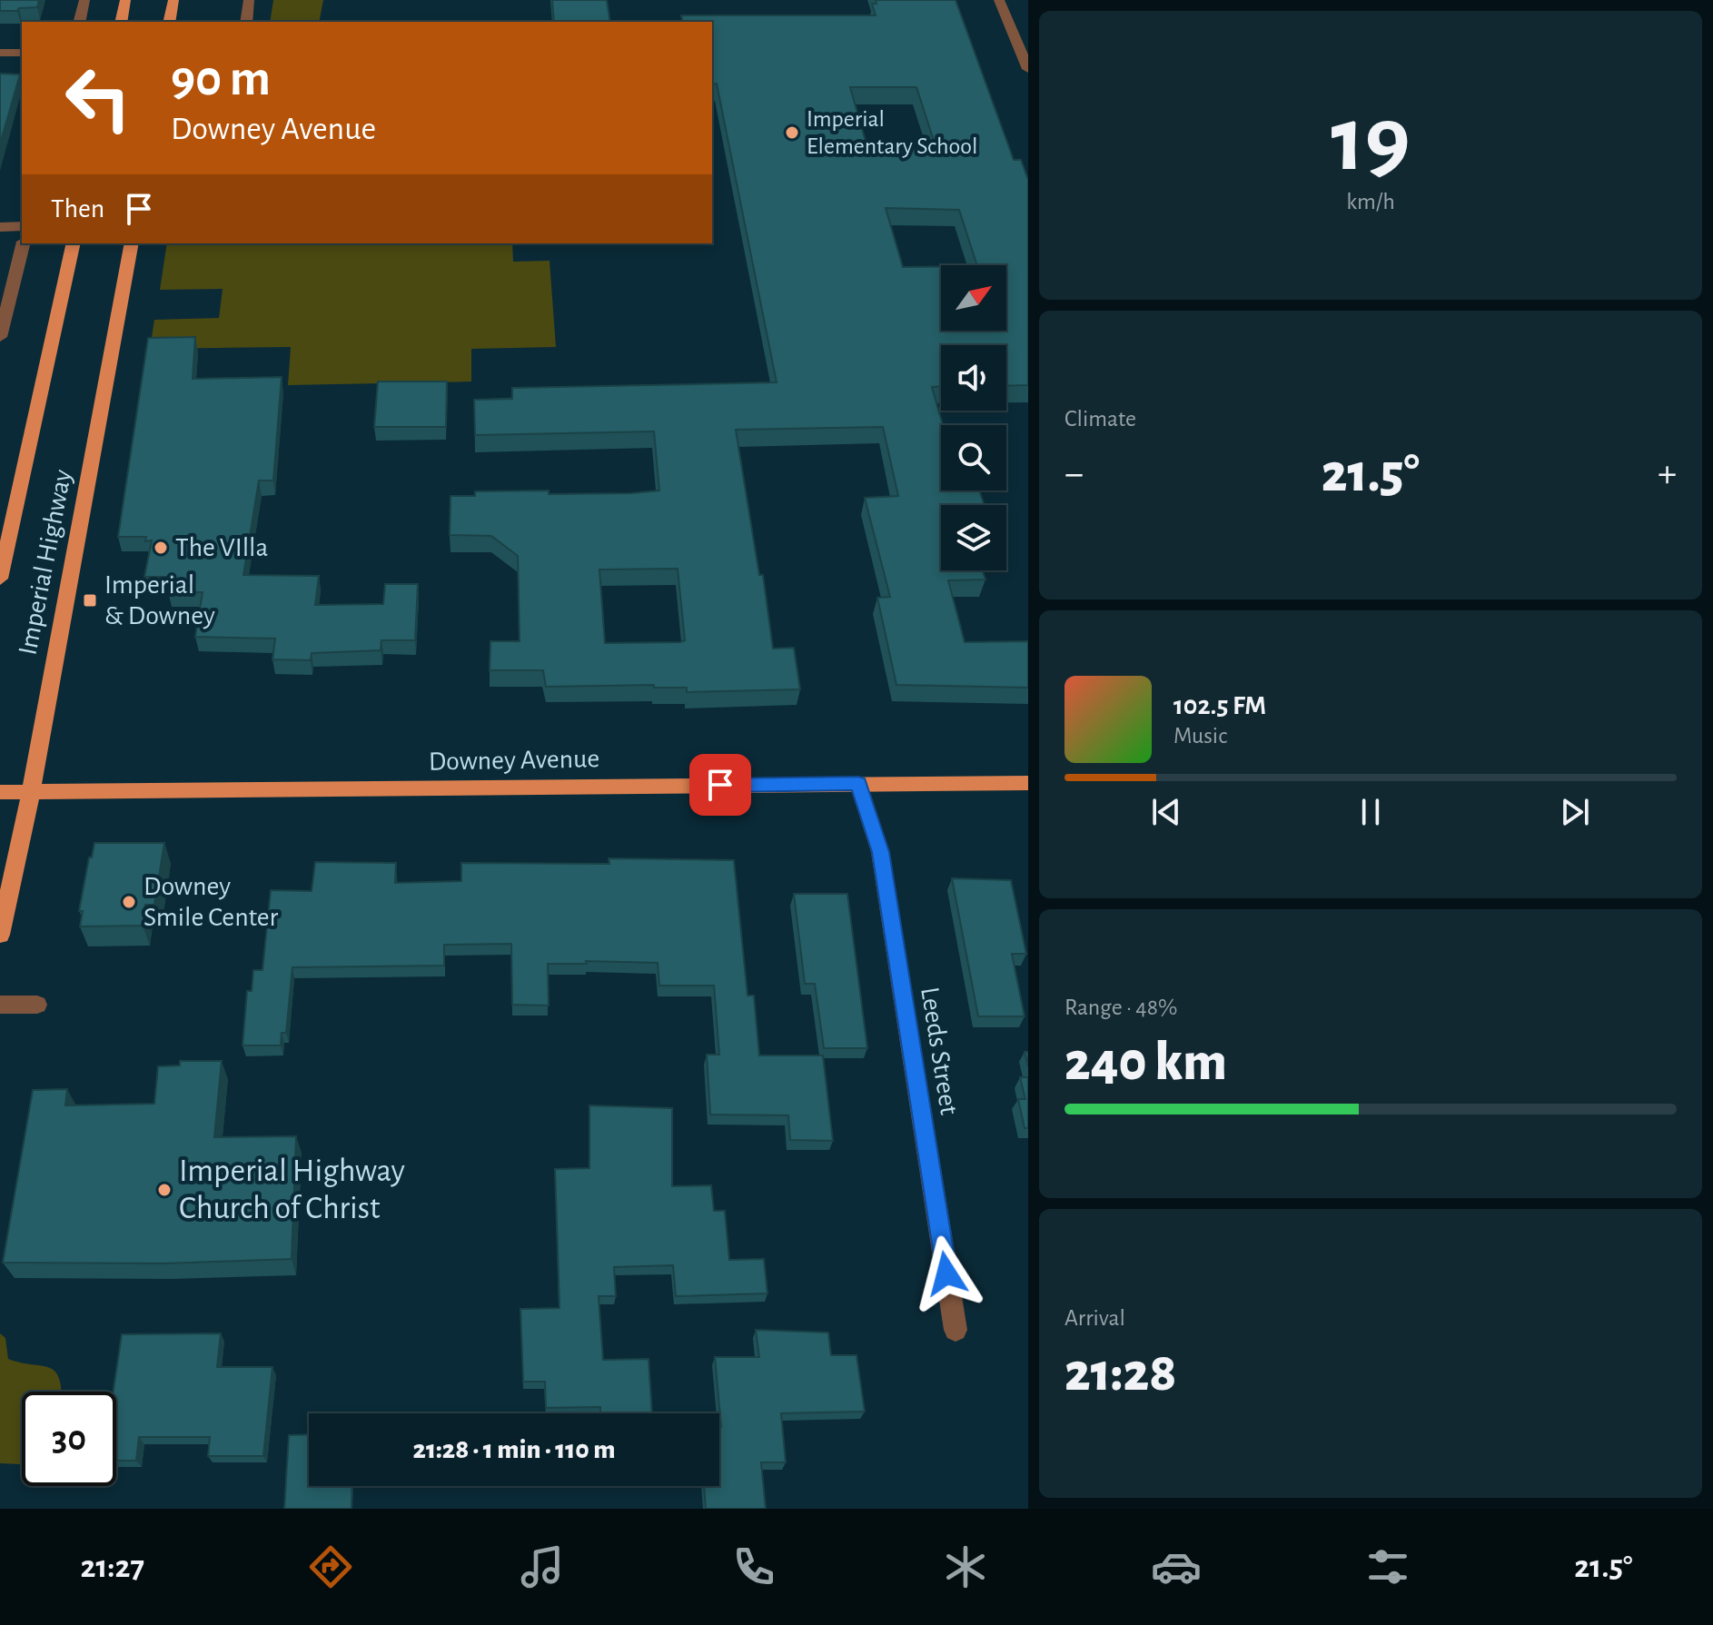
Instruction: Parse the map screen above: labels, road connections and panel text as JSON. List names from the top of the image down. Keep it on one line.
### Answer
{"streets":{"main road":["Imperial Highway","Downey Avenue"],"street":["Leeds Street"]},"crossings":[["Imperial Highway","Downey Avenue"],["Downey Avenue","Leeds Street"]],"places":{"other":["Imperial Elementary School","The VIlla","Downey Smile Center","Imperial Highway Church of Christ"],"transit":["Imperial & Downey"]},"north":"top right","page":{"tile":[["19","km/h"],"Climate",["Range · 48%","240 km"],["Arrival","21:28"]],"turn":["90 m","Downey Avenue"],"then":"Then","heat":["−","21.5°","+"],"song":["102.5 FM","Music"],"limit":"30","trip":"21:28 · 1 min · 110 m","tabs":["21:27","21.5°"]}}
